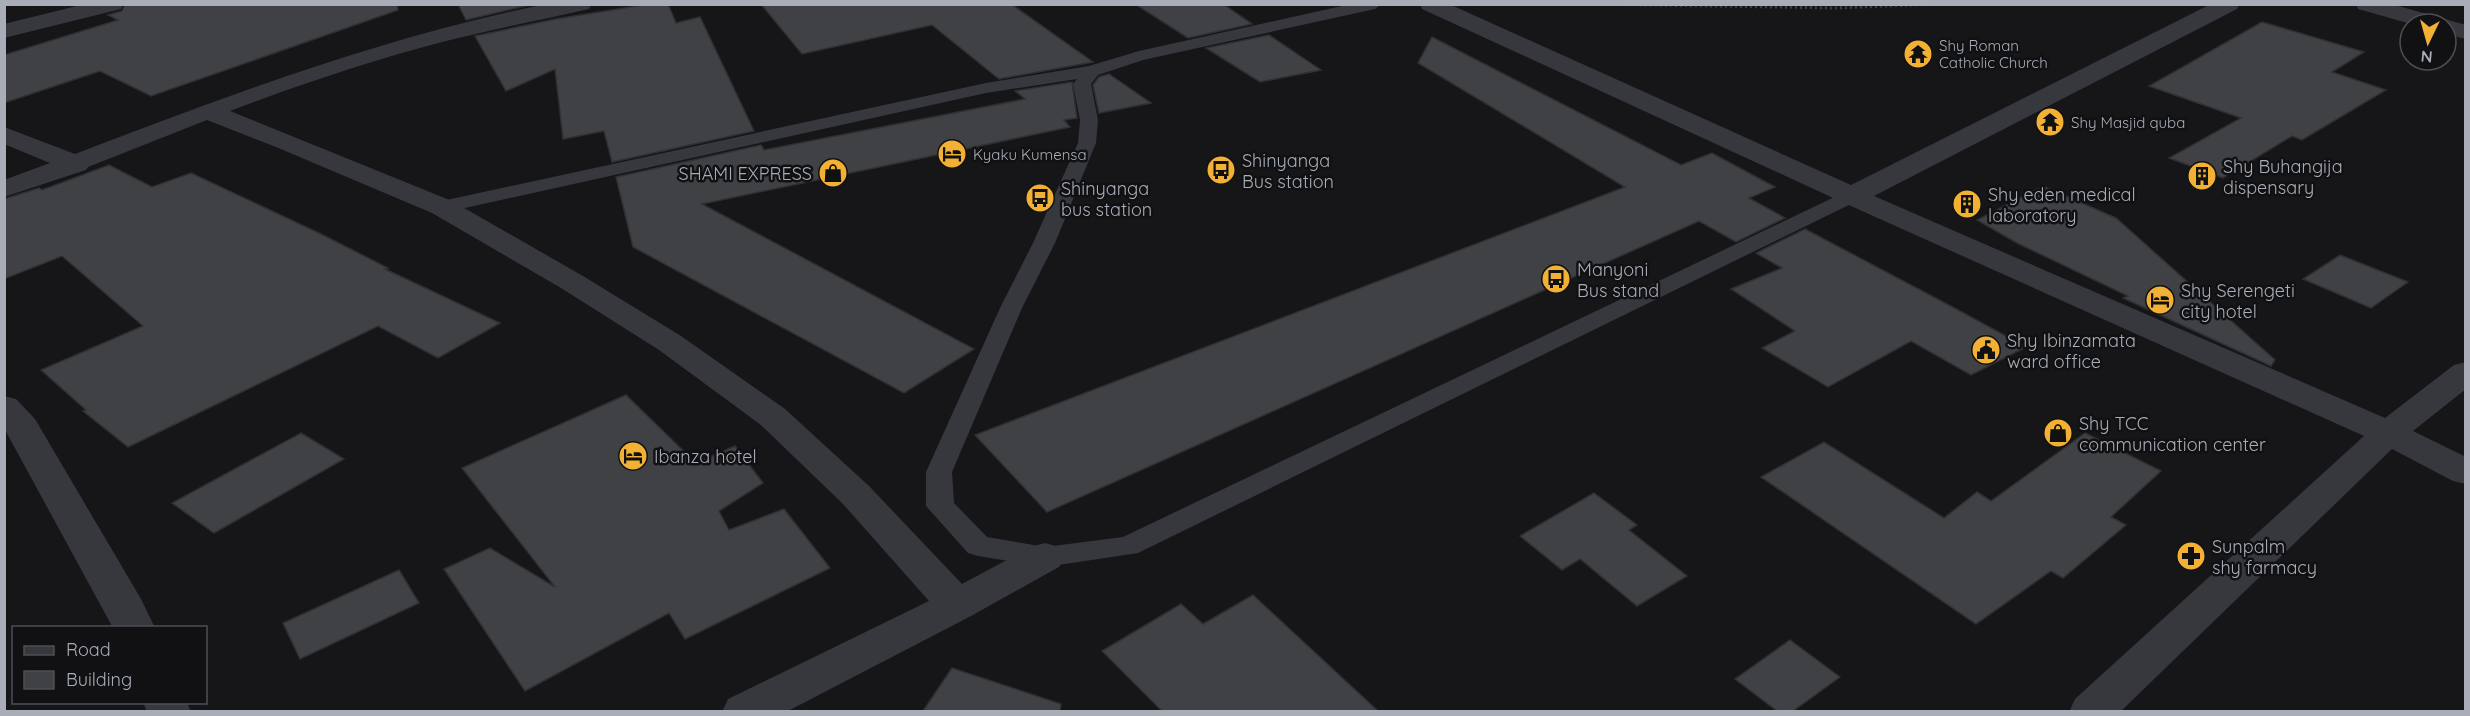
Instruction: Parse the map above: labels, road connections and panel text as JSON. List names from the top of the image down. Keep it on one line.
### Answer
{"places":{"temple":["Shy Roman Catholic Church","Shy Masjid quba"],"hotel":["Kyaku Kumensa","Shy Serengeti city hotel","Ibanza hotel"],"bus stop":["Shinyanga Bus station","Shinyanga bus station","Manyoni Bus stand"],"shop":["SHAMI EXPRESS","Shy TCC communication center"],"building":["Shy Buhangija dispensary","Shy eden medical laboratory"],"public building":["Shy Ibinzamata ward office"],"pharmacy":["Sunpalm shy farmacy"]},"legend":["Road","Building"],"north":"bottom"}
